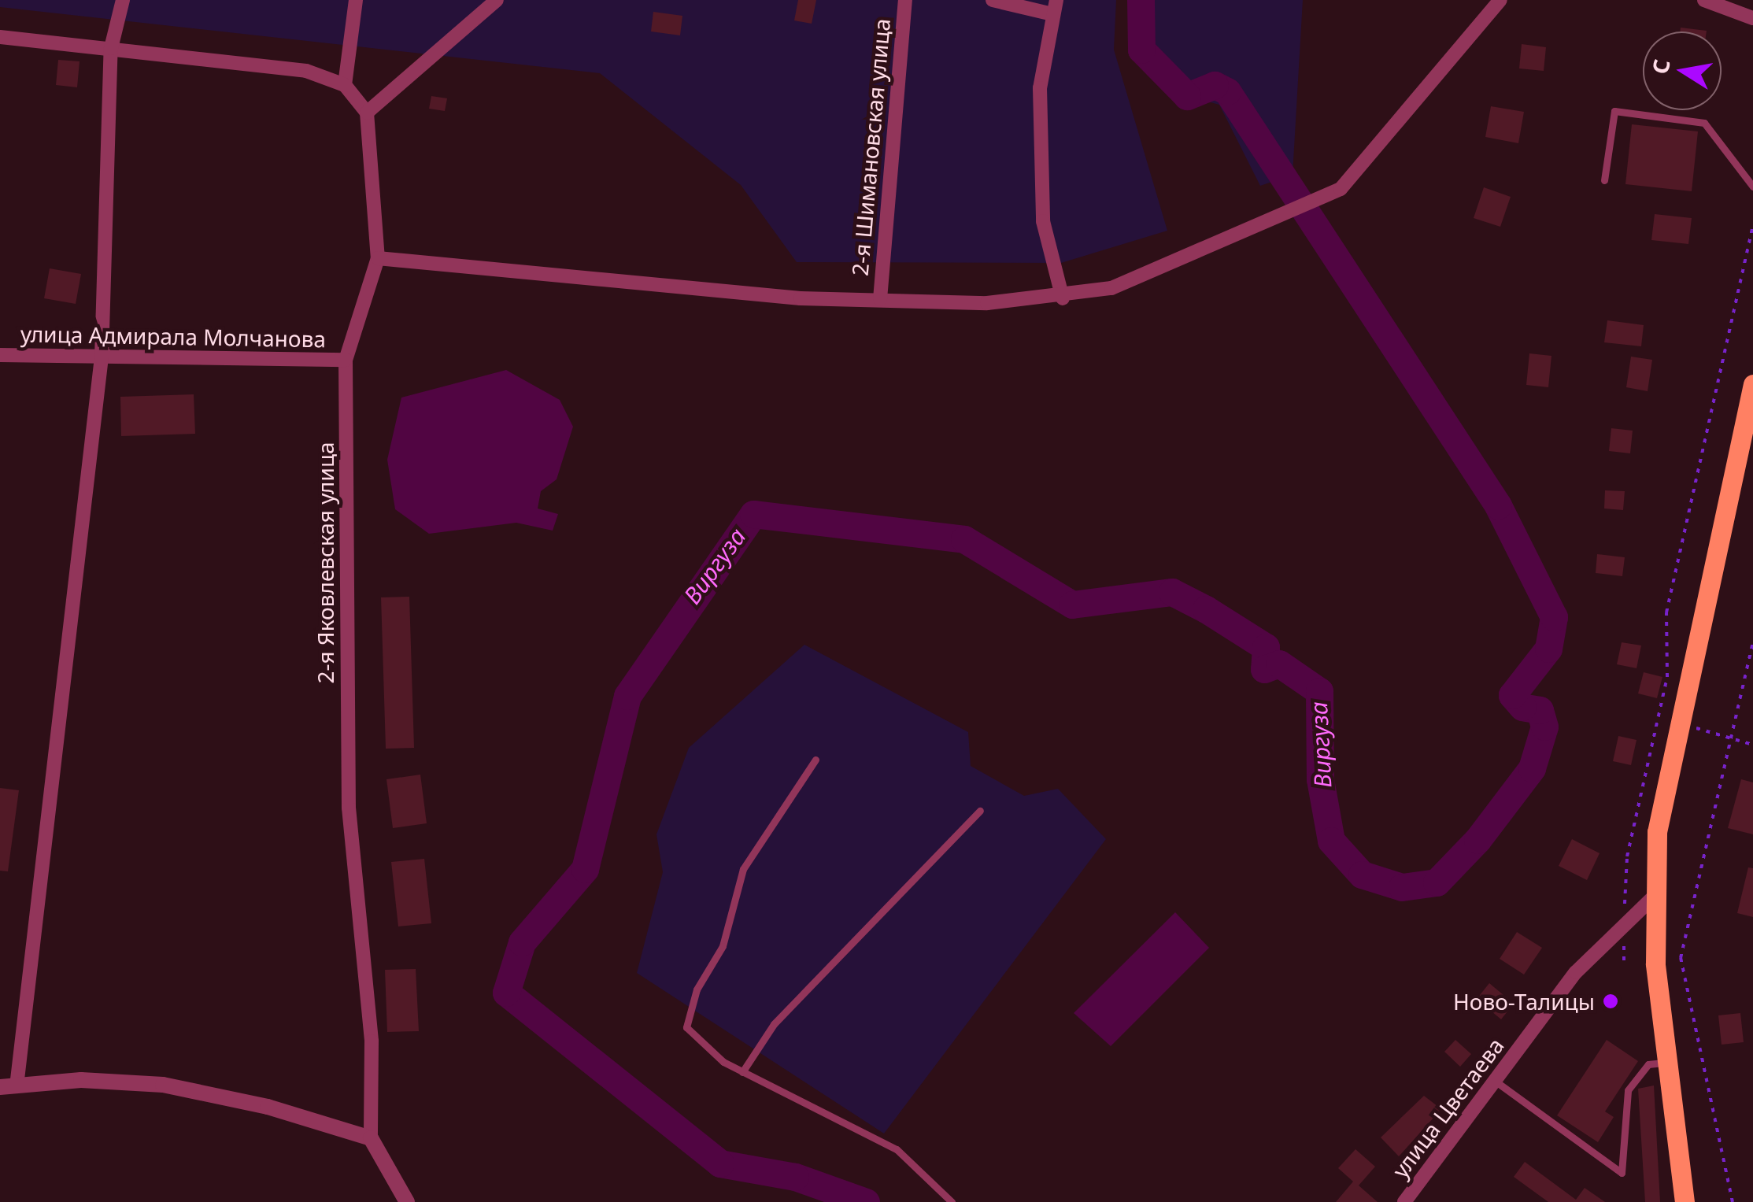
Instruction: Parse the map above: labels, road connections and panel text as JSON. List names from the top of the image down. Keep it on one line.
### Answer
{"streets":{"street":["2-я Шимановская улица","улица Адмирала Молчанова","2-я Яковлевская улица","улица Цветаева"]},"crossings":[["улица Адмирала Молчанова","2-я Яковлевская улица"]],"water":["Виргуза"],"places":["Ново-Талицы"],"north":"left"}
